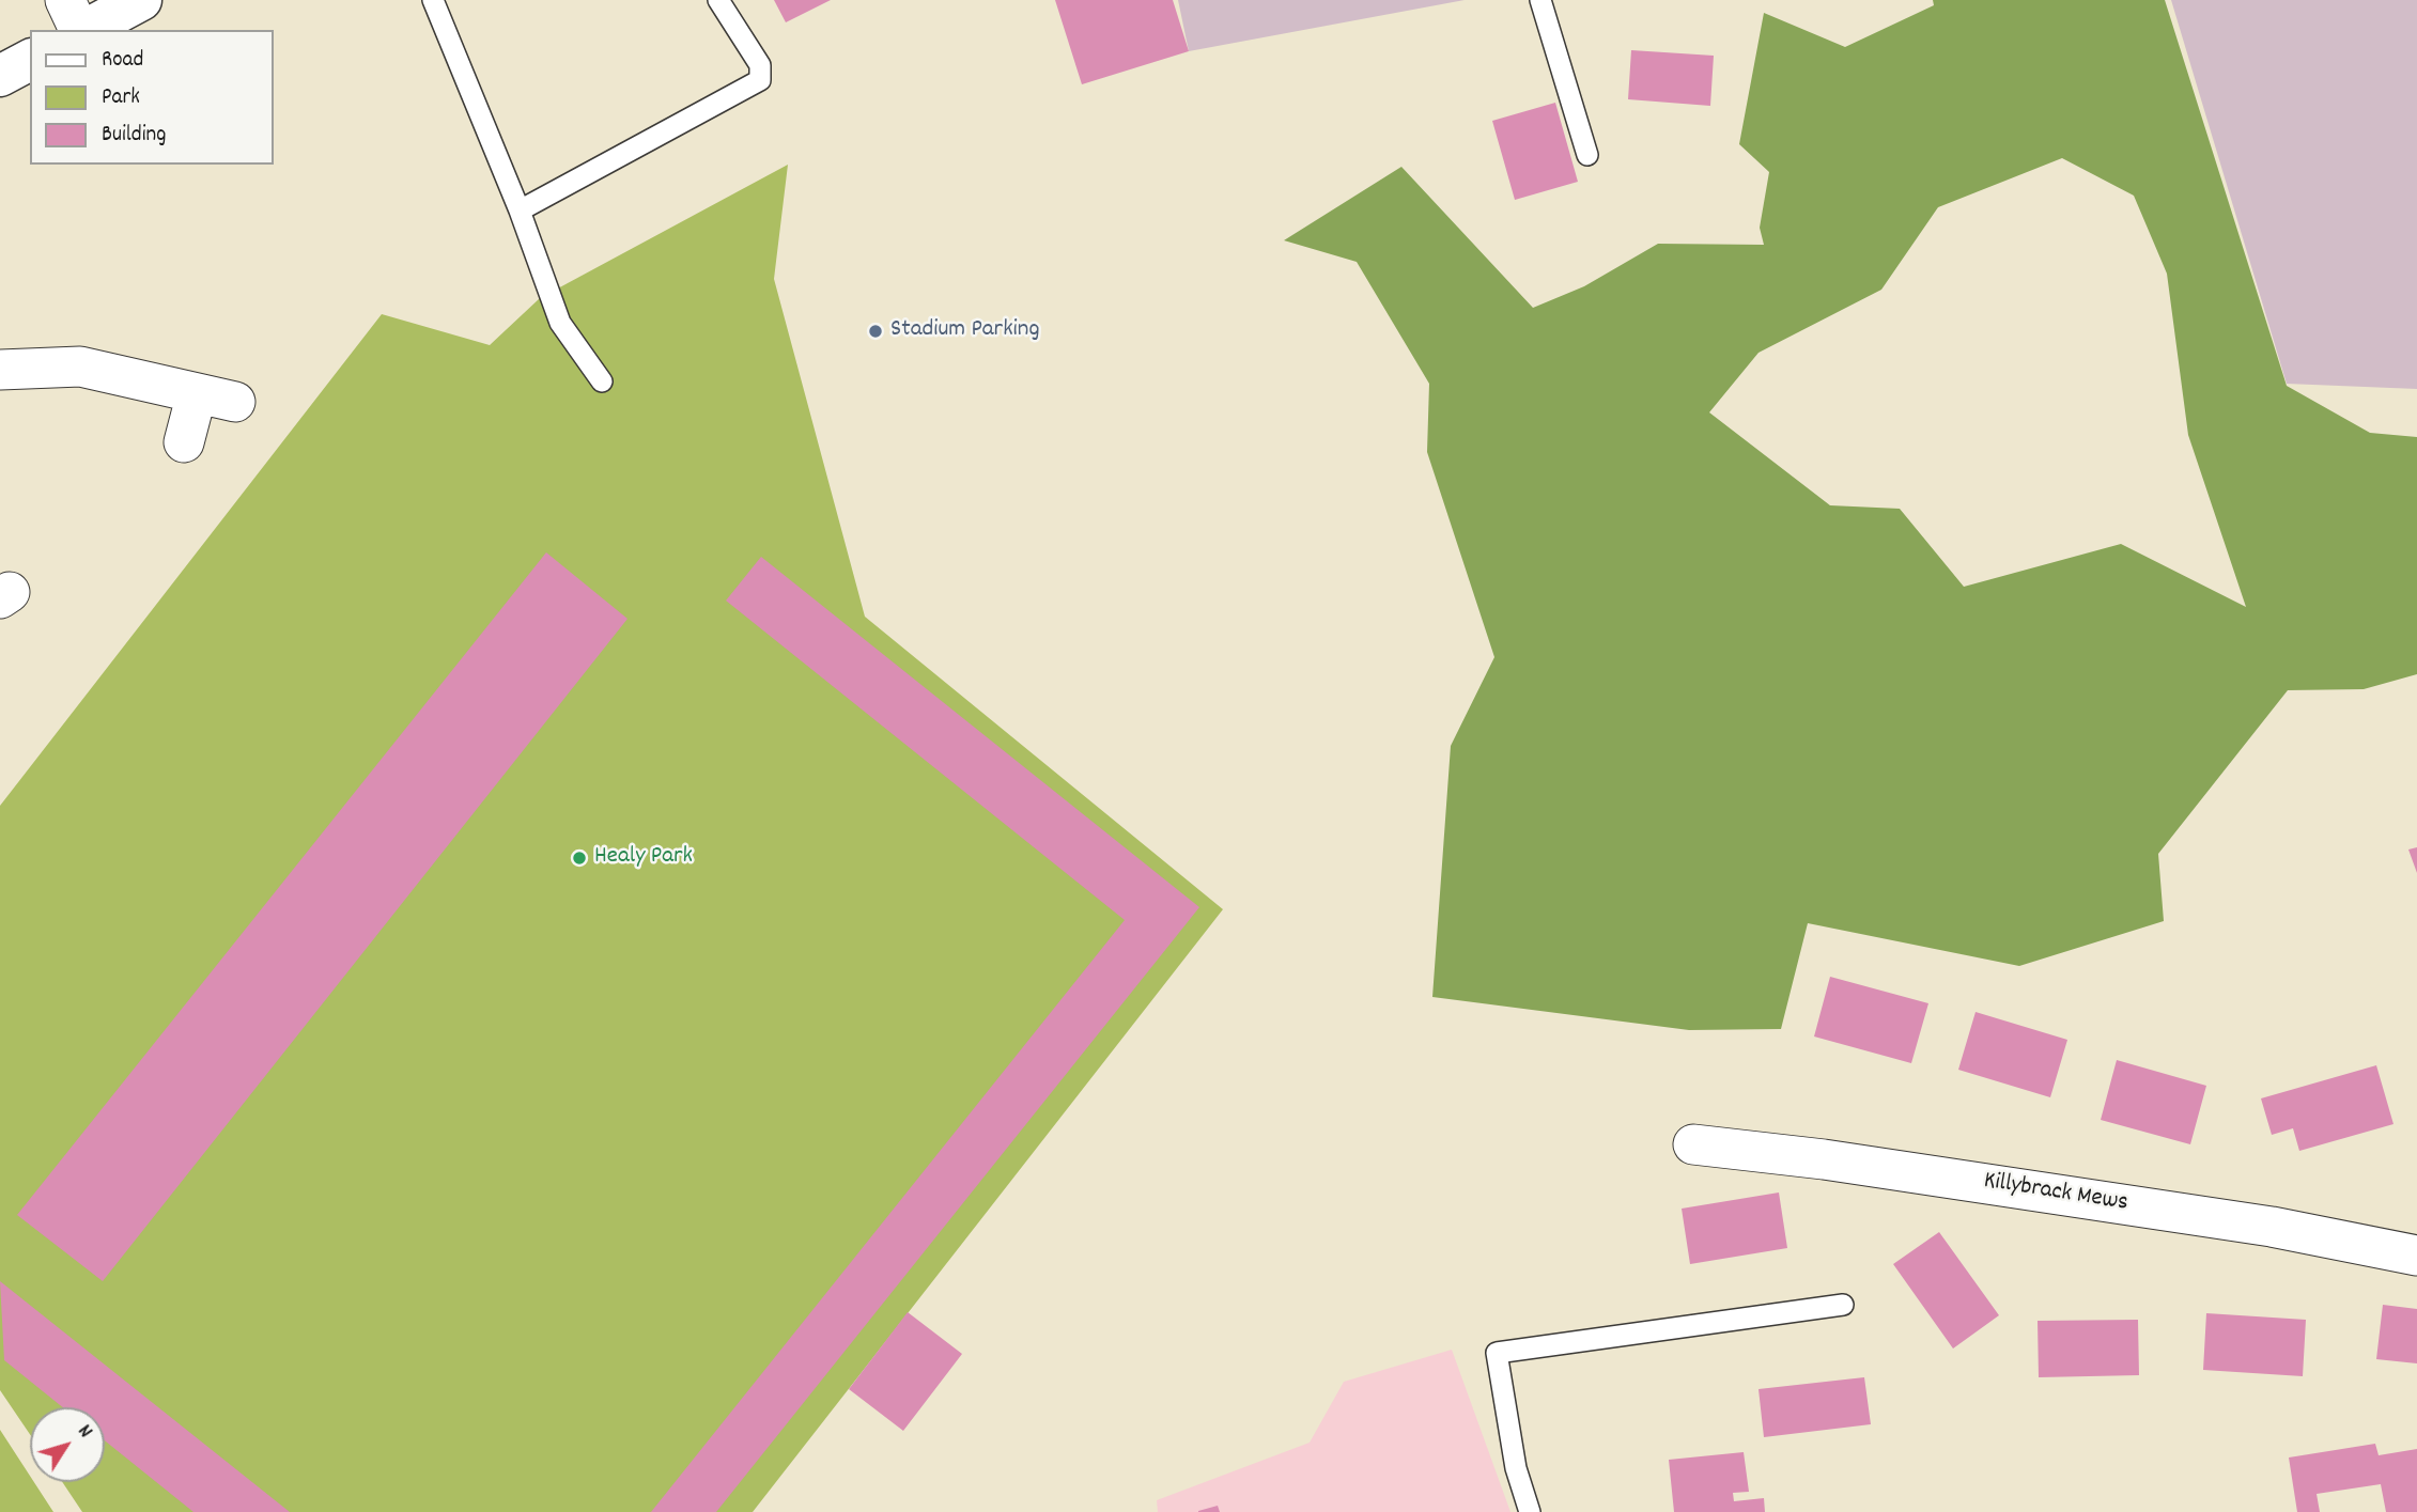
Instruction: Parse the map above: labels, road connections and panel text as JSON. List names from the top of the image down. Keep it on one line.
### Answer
{"streets":{"street":["Killybrack Mews"]},"places":["Stadium Parking","Healy Park"],"legend":["Road","Park","Building"],"north":"top right"}
